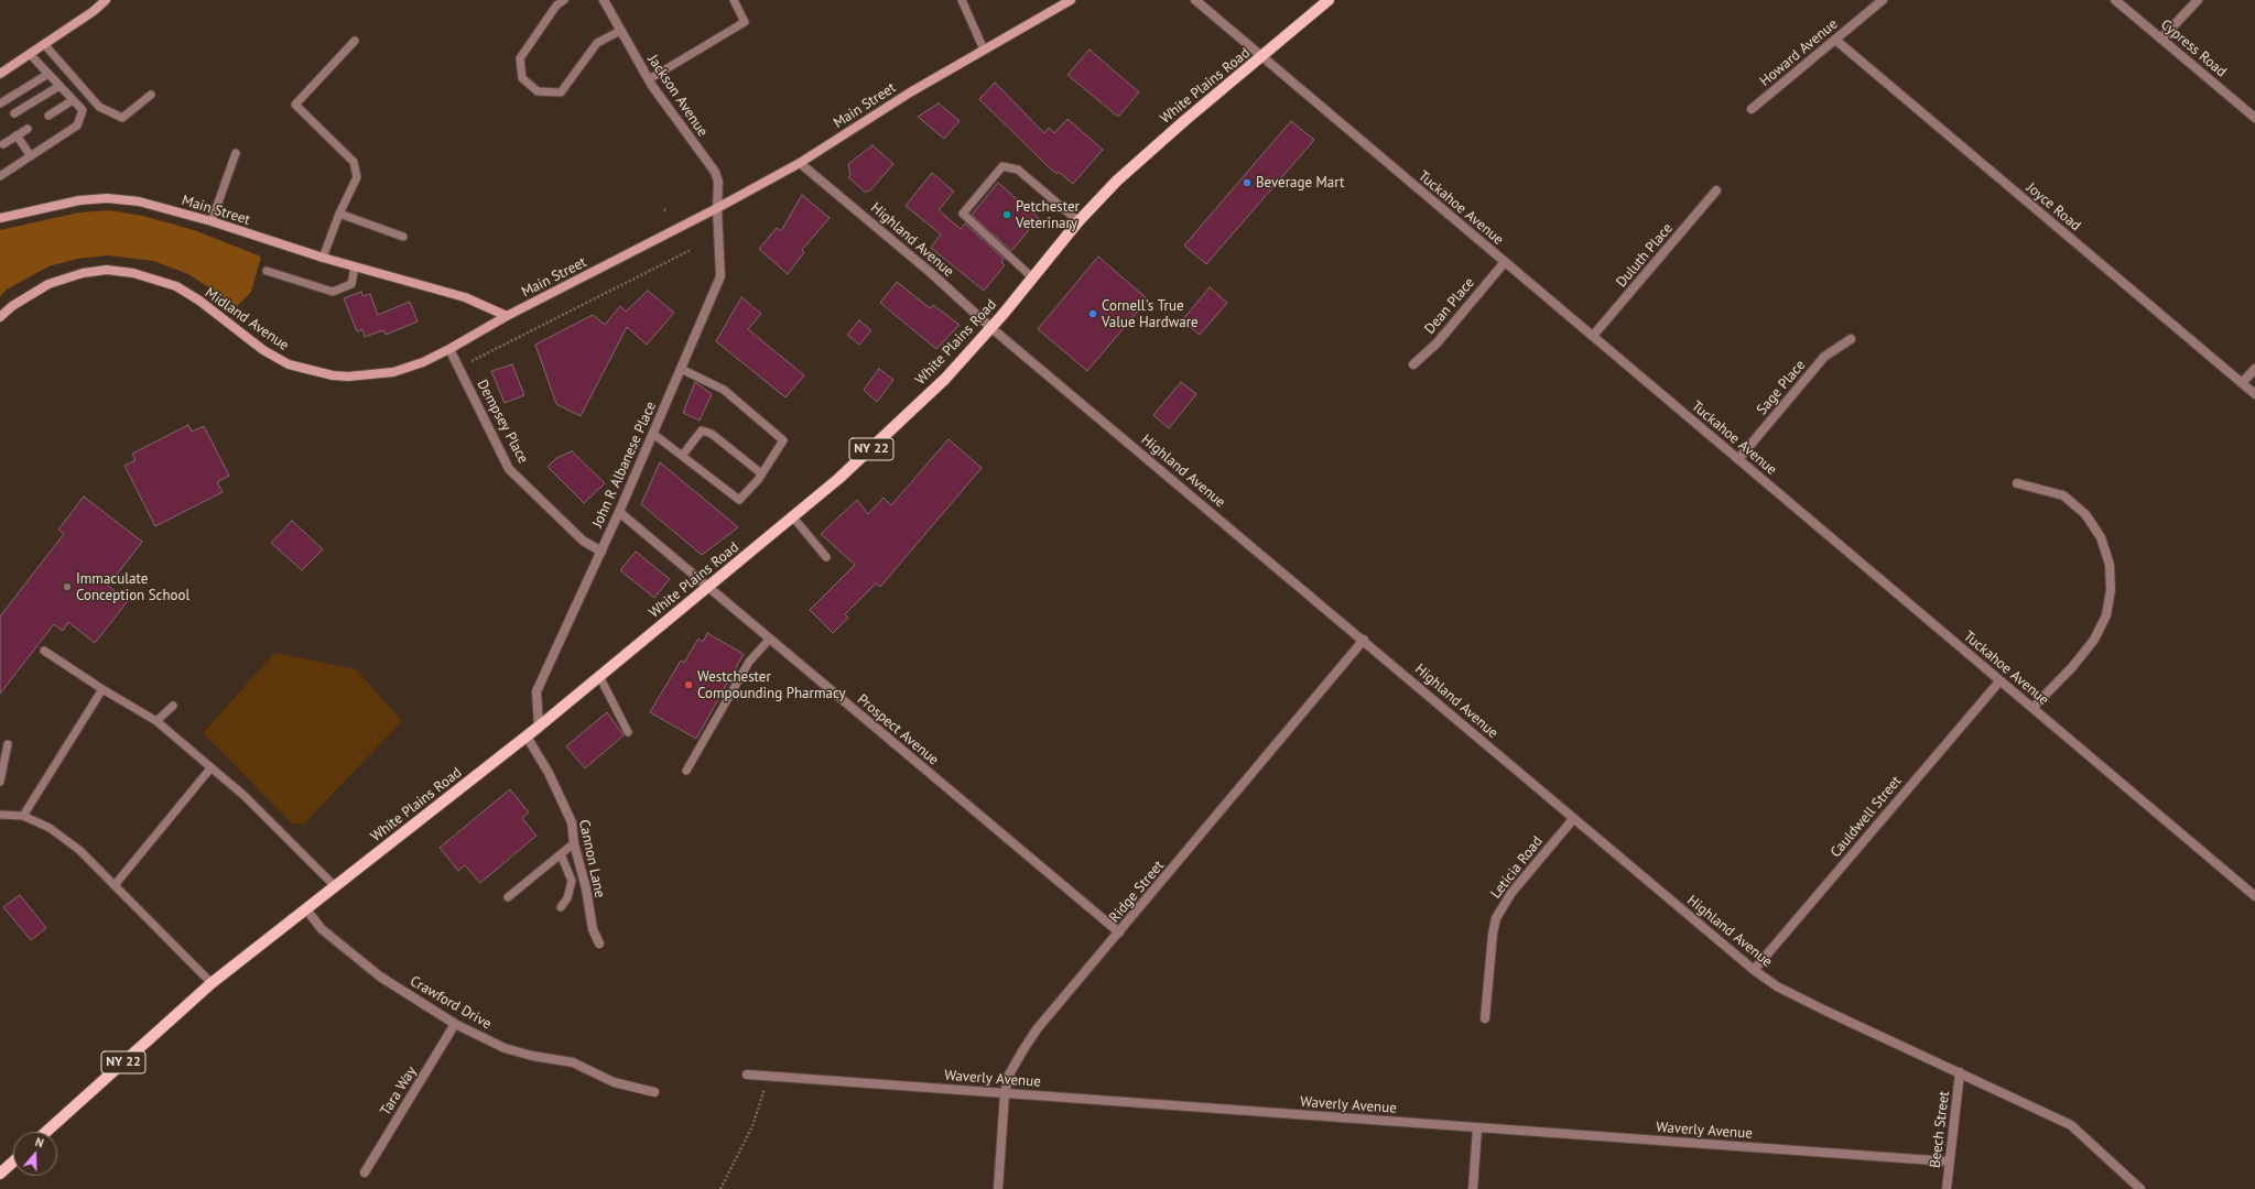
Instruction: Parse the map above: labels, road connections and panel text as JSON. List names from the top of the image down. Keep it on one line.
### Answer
{"streets":{"main road":["White Plains Road","NY 22"],"street":["Cypress Road","Howard Avenue","Jackson Avenue","Main Street","Joyce Road","Tuckahoe Avenue","Highland Avenue","Duluth Place","Dean Place","Midland Avenue","Sage Place","Dempsey Place","John R Albanese Place","Prospect Avenue","Cauldwell Street","Cannon Lane","Leticia Road","Ridge Street","Crawford Drive","Waverly Avenue","Tara Way","Beech Street"]},"crossings":[["Howard Avenue","Joyce Road"],["White Plains Road","Tuckahoe Avenue"],["White Plains Road","Highland Avenue"],["White Plains Road","John R Albanese Place"],["White Plains Road","Prospect Avenue"],["White Plains Road","Cannon Lane"],["White Plains Road","Crawford Drive"],["Jackson Avenue","Main Street"],["Jackson Avenue","John R Albanese Place"],["Main Street","Highland Avenue"],["Main Street","Midland Avenue"],["Main Street","John R Albanese Place"],["Tuckahoe Avenue","Duluth Place"],["Tuckahoe Avenue","Dean Place"],["Tuckahoe Avenue","Sage Place"],["Tuckahoe Avenue","Cauldwell Street"],["Highland Avenue","Cauldwell Street"],["Highland Avenue","Leticia Road"],["Highland Avenue","Ridge Street"],["Highland Avenue","Beech Street"],["Midland Avenue","Dempsey Place"],["Dempsey Place","John R Albanese Place"],["John R Albanese Place","Prospect Avenue"],["Prospect Avenue","Ridge Street"],["Ridge Street","Waverly Avenue"],["Crawford Drive","Tara Way"],["Waverly Avenue","Beech Street"]],"places":["Beverage Mart","Petchester Veterinary","Cornell's True Value Hardware","Immaculate Conception School","Westchester Compounding Pharmacy"],"north":"top"}
